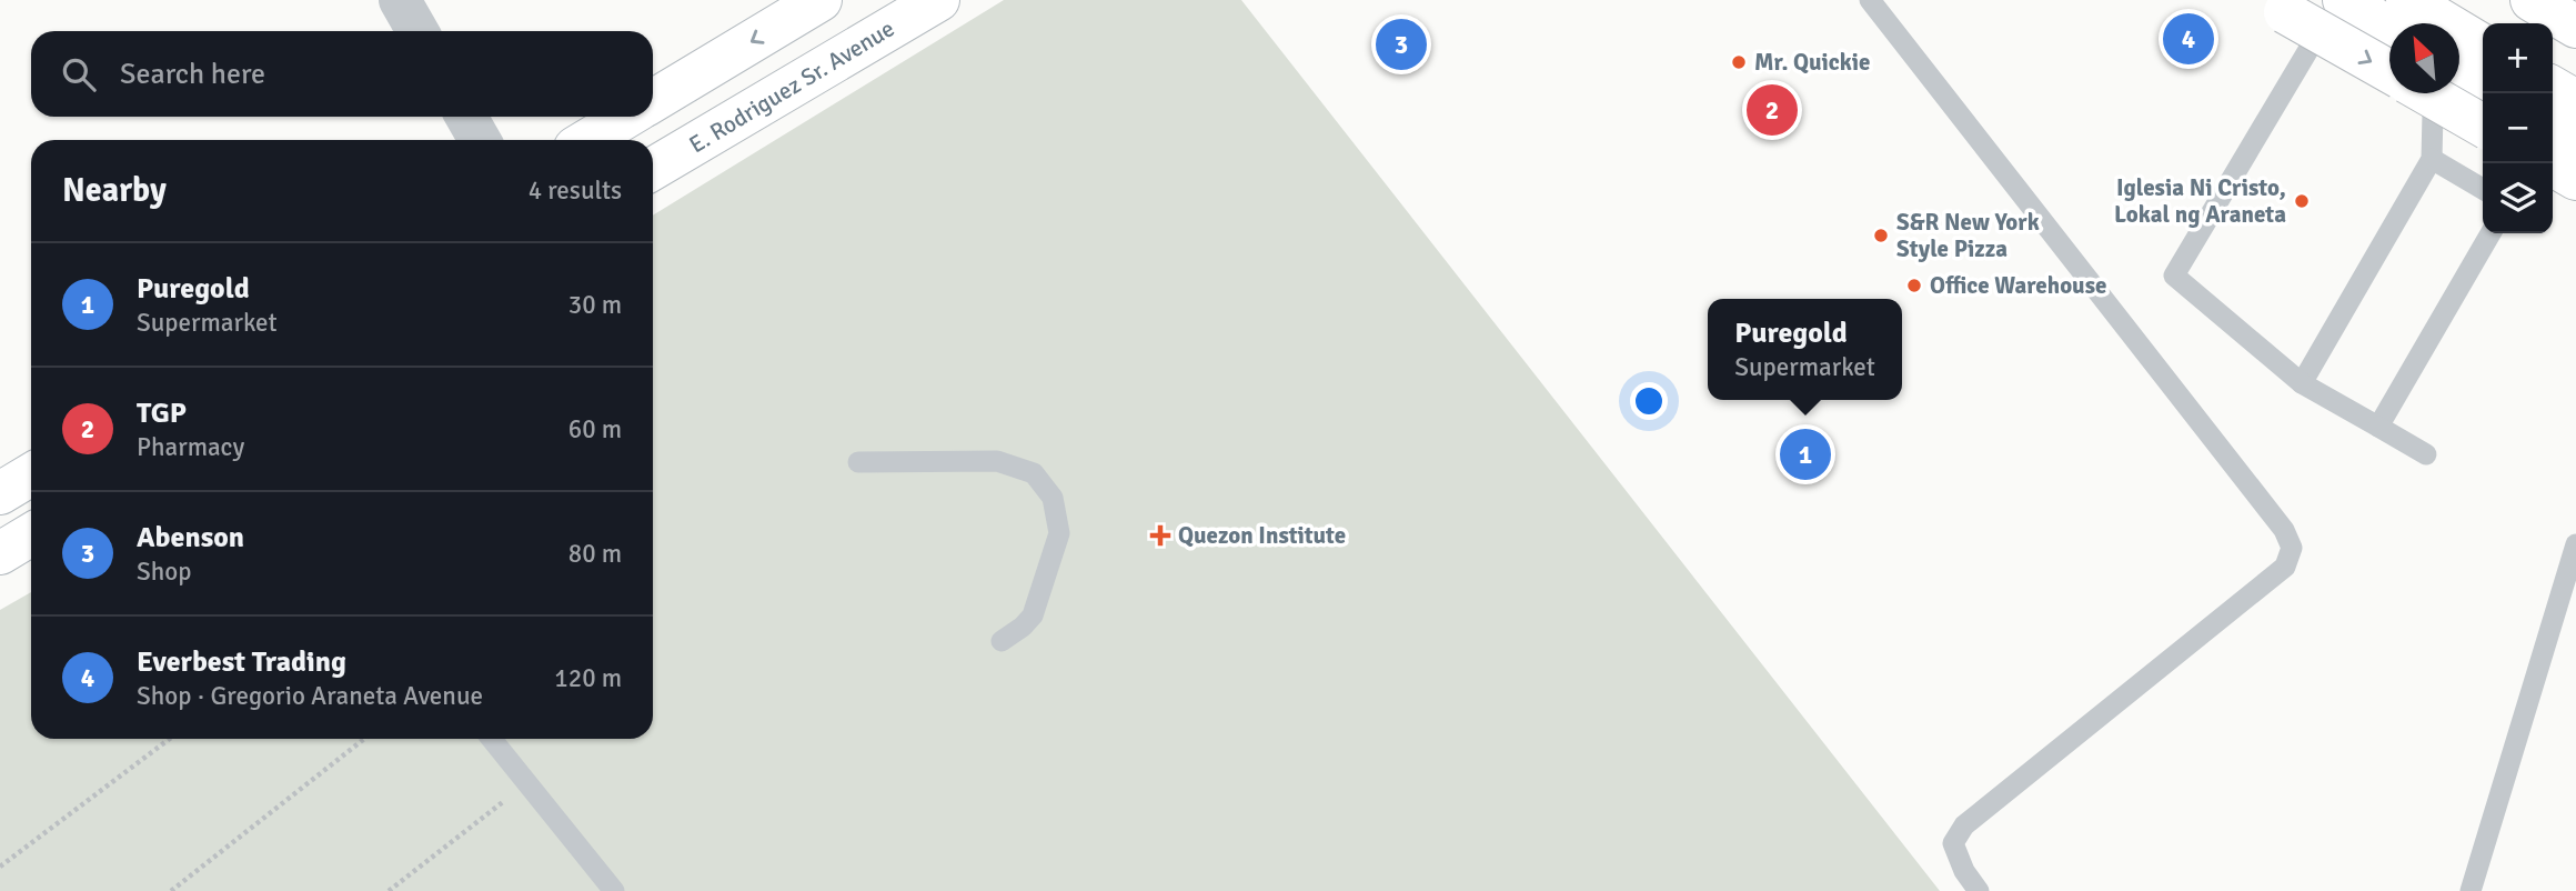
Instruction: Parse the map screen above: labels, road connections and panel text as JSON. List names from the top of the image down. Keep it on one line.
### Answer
{"streets":{"main road":["E. Rodriguez Sr. Avenue"]},"places":{"other":["Mr. Quickie","Iglesia Ni Cristo, Lokal ng Araneta","S&R New York Style Pizza","Office Warehouse"],"health":["Quezon Institute"]},"north":"top left","page":{"pins":["4","3","2","1"],"map_buttons":["+","−"],"search":"Search here","heading":["Nearby","4 results"],"list":[{"mark":"1","name":"Puregold","note":"Supermarket","value":"30 m"},{"mark":"2","name":"TGP","note":"Pharmacy","value":"60 m"},{"mark":"3","name":"Abenson","note":"Shop","value":"80 m"},{"mark":"4","name":"Everbest Trading","note":"Shop · Gregorio Araneta Avenue","value":"120 m"}],"popup":["Puregold","Supermarket"]}}
